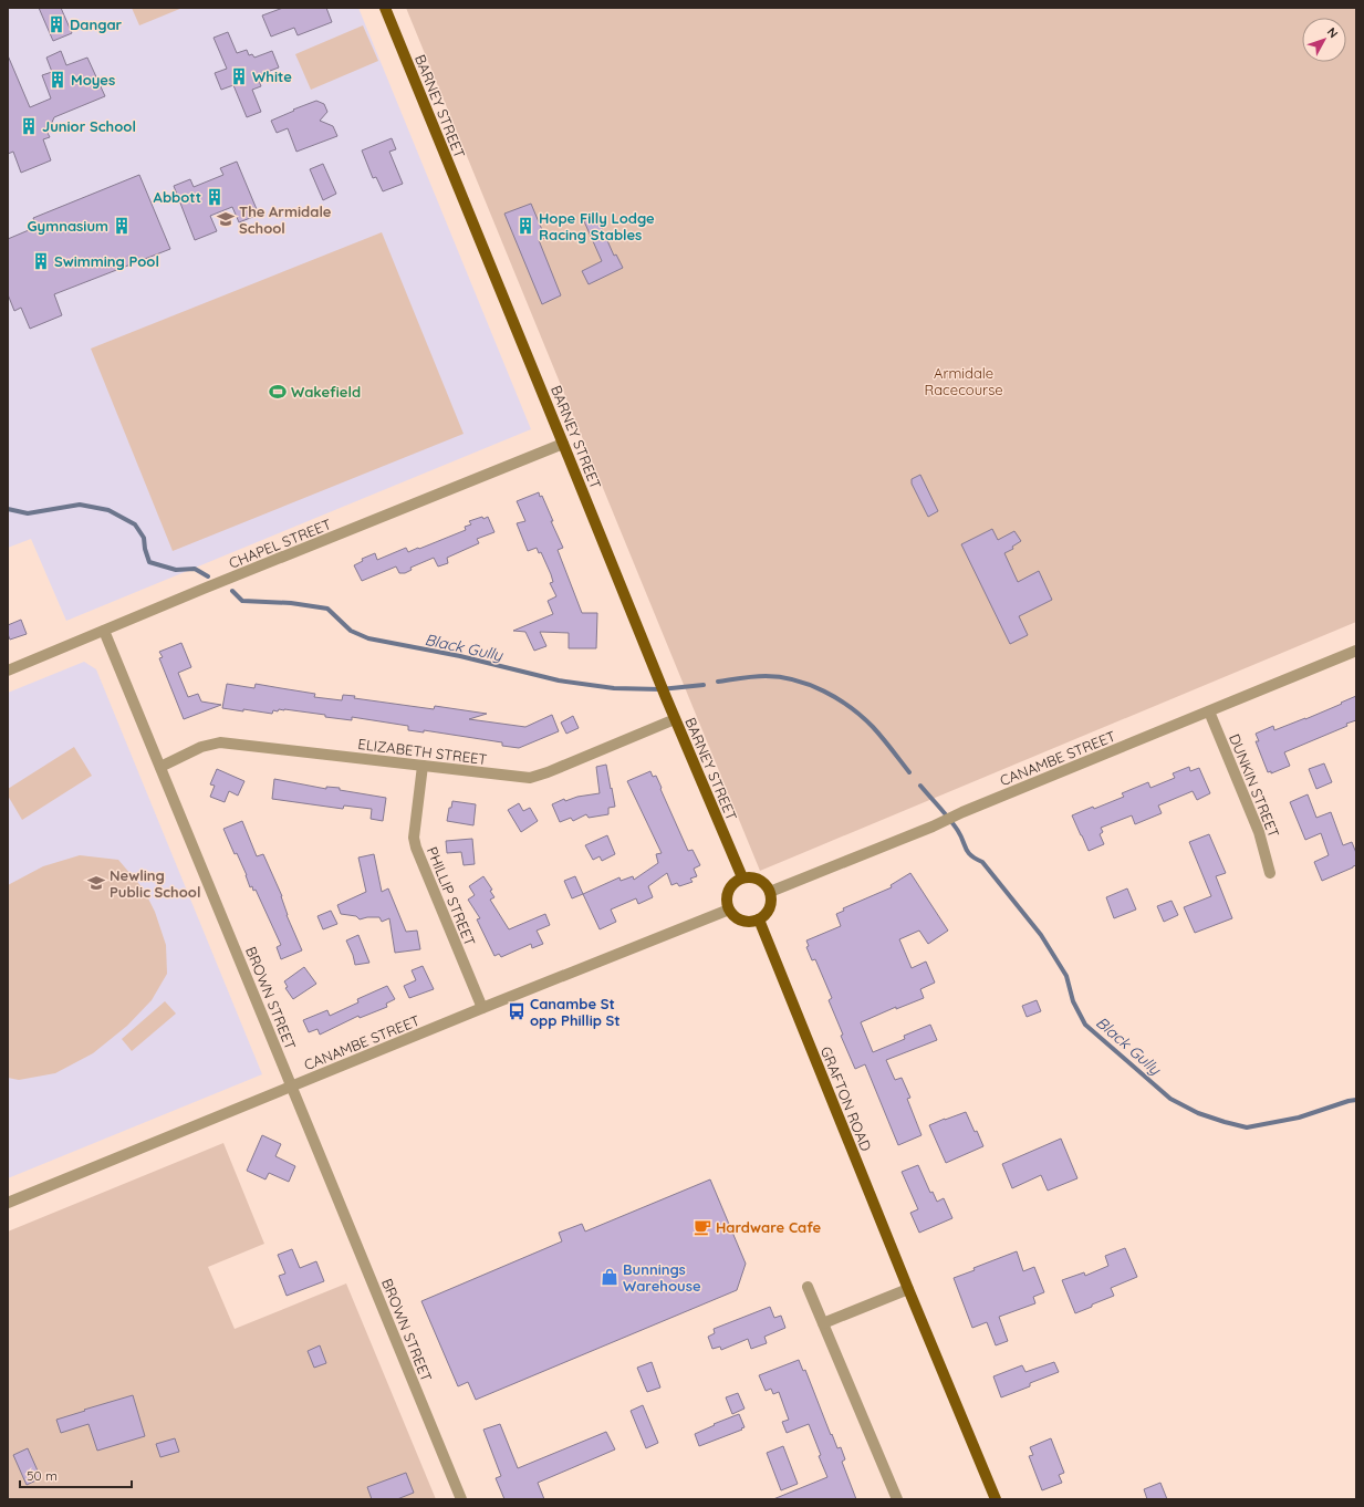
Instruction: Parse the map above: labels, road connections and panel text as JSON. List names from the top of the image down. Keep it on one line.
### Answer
{"streets":{"main road":["BARNEY STREET","GRAFTON ROAD"],"street":["CHAPEL STREET","ELIZABETH STREET","CANAMBE STREET","DUNKIN STREET","PHILLIP STREET","BROWN STREET"]},"crossings":[["BARNEY STREET","CHAPEL STREET"],["BARNEY STREET","ELIZABETH STREET"],["BARNEY STREET","CANAMBE STREET"],["BARNEY STREET","GRAFTON ROAD"],["CHAPEL STREET","BROWN STREET"],["ELIZABETH STREET","PHILLIP STREET"],["ELIZABETH STREET","BROWN STREET"],["CANAMBE STREET","DUNKIN STREET"],["CANAMBE STREET","PHILLIP STREET"],["CANAMBE STREET","BROWN STREET"],["CANAMBE STREET","GRAFTON ROAD"]],"water":["Black Gully"],"parks":["Armidale Racecourse"],"places":{"building":["Dangar","White","Moyes","Junior School","Abbott","Gymnasium","Hope Filly Lodge Racing Stables","Swimming Pool"],"school or university":["The Armidale School","Newling Public School"],"sports":["Wakefield"],"bus stop":["Canambe St opp Phillip St"],"cafe":["Hardware Cafe"],"shop":["Bunnings Warehouse"]},"scale_bar":"50 m","north":"top right"}
